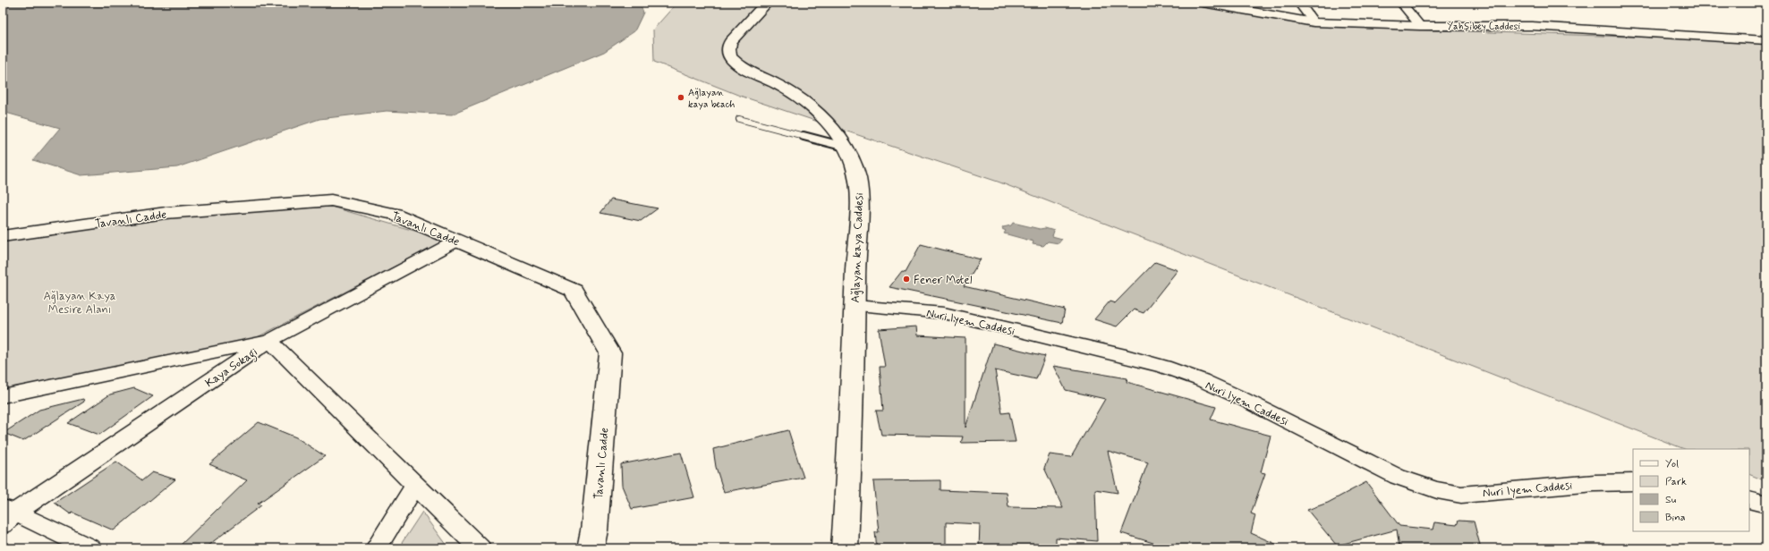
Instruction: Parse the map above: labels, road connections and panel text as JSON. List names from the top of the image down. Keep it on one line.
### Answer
{"streets":{"street":["Yahşibey Caddesi","Tavanlı Cadde","Ağlayan kaya Caddesi","Nuri Iyem Caddesi","Kaya Sokagi"]},"crossings":[["Tavanlı Cadde","Kaya Sokagi"],["Ağlayan kaya Caddesi","Nuri Iyem Caddesi"]],"parks":["Ağlayan Kaya Mesire Alanı"],"places":["Ağlayan kaya beach","Fener Motel"],"legend":["Yol","Park","Su","Bina"]}
